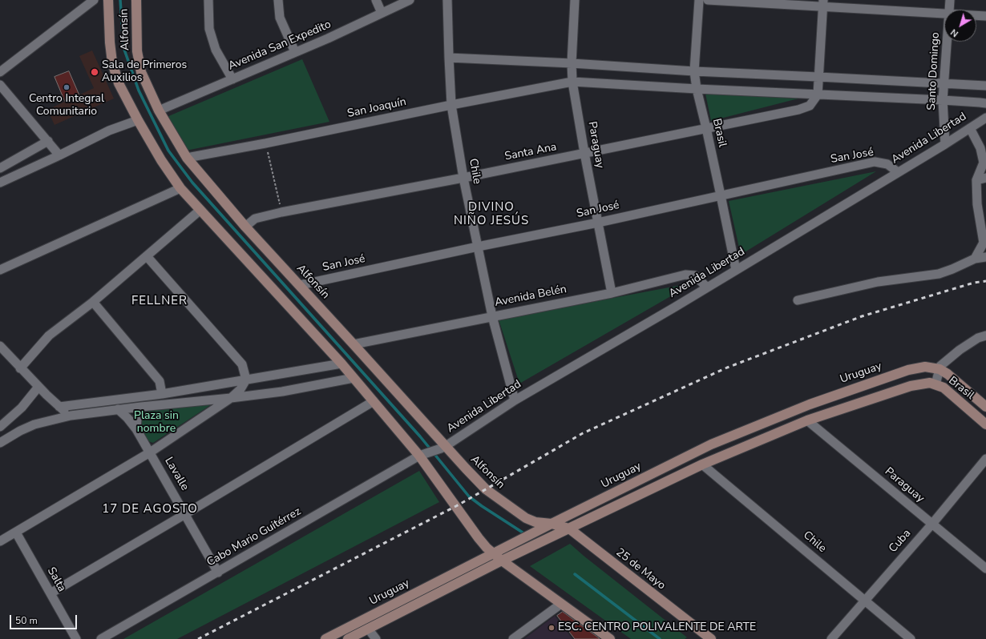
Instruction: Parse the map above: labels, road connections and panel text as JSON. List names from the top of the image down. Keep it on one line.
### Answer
{"streets":{"street":["Alfonsín","Avenida San Expedito","Santo Domingo","San Joaquín","Brasil","Avenida Libertad","Paraguay","Santa Ana","San José","Chile","Avenida Belén","Uruguay","Lavalle","Cabo Mario Guitérrez","Cuba","25 de Mayo","Salta"]},"crossings":[["Alfonsín","Avenida San Expedito"],["Alfonsín","San Joaquín"],["Alfonsín","Avenida Libertad"],["Alfonsín","Santa Ana"],["Alfonsín","San José"],["Alfonsín","Avenida Belén"],["Alfonsín","Uruguay"],["Alfonsín","Cabo Mario Guitérrez"],["Alfonsín","25 de Mayo"],["Santo Domingo","San Joaquín"],["Santo Domingo","Avenida Libertad"],["San Joaquín","Brasil"],["San Joaquín","Paraguay"],["San Joaquín","Santa Ana"],["San Joaquín","Chile"],["Brasil","Avenida Libertad"],["Brasil","Santa Ana"],["Brasil","San José"],["Brasil","Uruguay"],["Avenida Libertad","San José"],["Avenida Libertad","Chile"],["Avenida Libertad","Avenida Belén"],["Avenida Libertad","Cabo Mario Guitérrez"],["Paraguay","Santa Ana"],["Paraguay","San José"],["Paraguay","Avenida Belén"],["Paraguay","Uruguay"],["Paraguay","Cuba"],["Santa Ana","Chile"],["San José","Chile"],["Chile","Avenida Belén"],["Chile","Uruguay"],["Chile","Cuba"],["Uruguay","25 de Mayo"],["Lavalle","Cabo Mario Guitérrez"]],"districts":["DIVINO NIÑO JESÚS","FELLNER","17 DE AGOSTO"],"parks":["Plaza sin nombre"],"places":["Sala de Primeros Auxilios","Centro Integral Comunitario","ESC. CENTRO POLIVALENTE DE ARTE"],"scale_bar":"50 m","north":"bottom left"}
